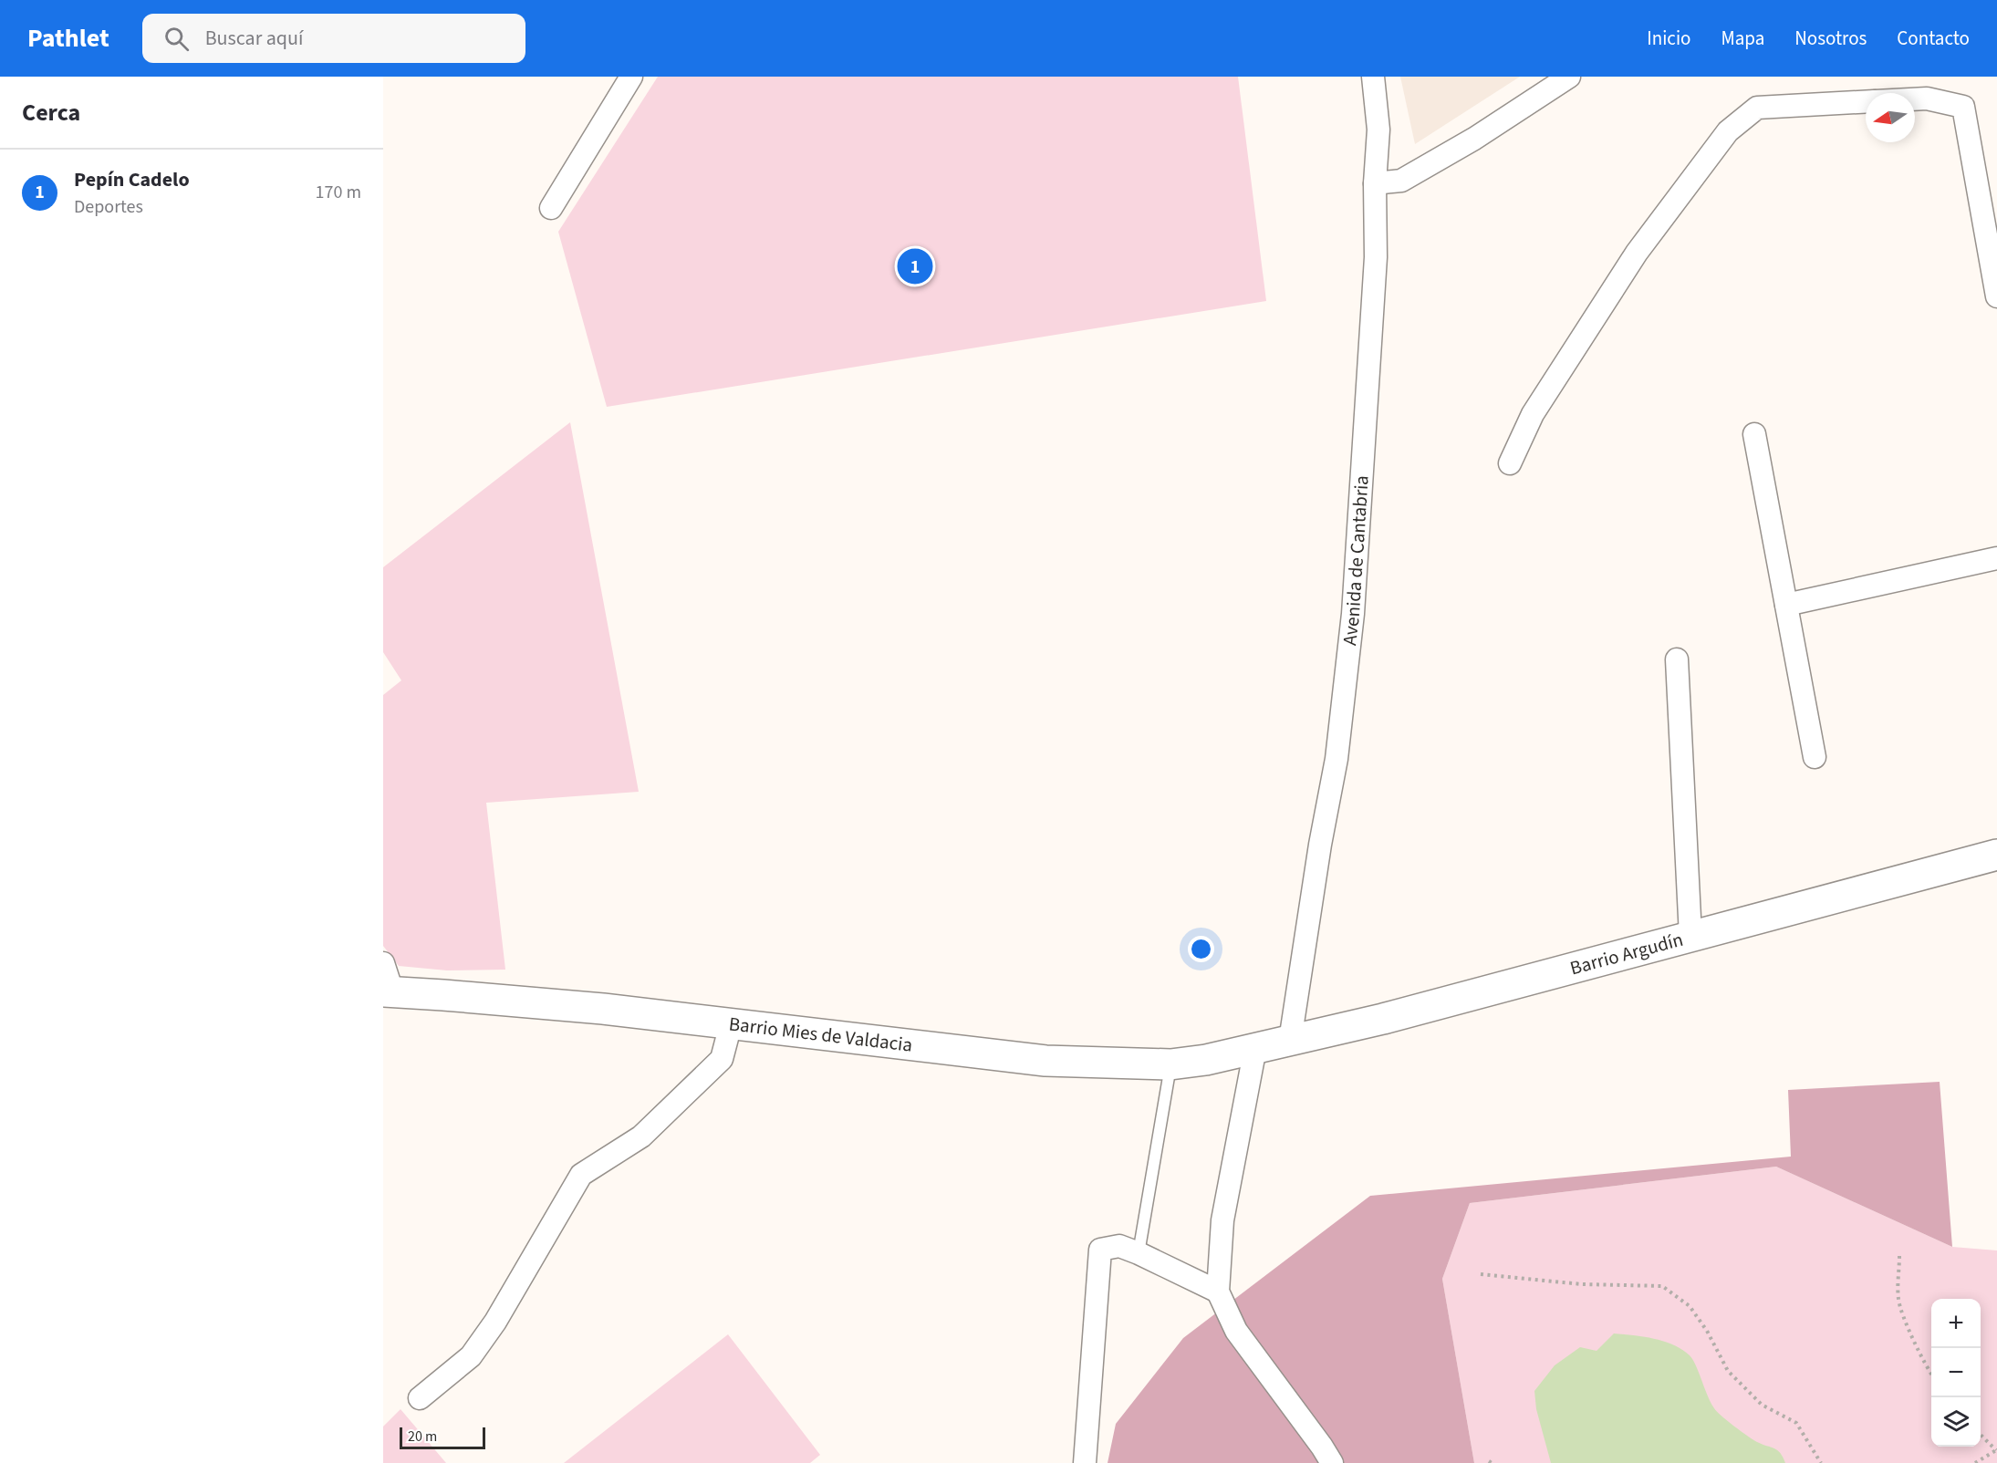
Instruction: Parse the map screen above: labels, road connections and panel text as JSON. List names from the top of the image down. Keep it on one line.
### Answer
{"streets":{"main road":["Barrio Argudín","Barrio Mies de Valdacia"],"street":["Avenida de Cantabria"]},"crossings":[["Avenida de Cantabria","Barrio Argudín"],["Barrio Argudín","Barrio Mies de Valdacia"]],"scale_bar":"20 m","north":"left","page":{"header":"Pathlet","search":"Buscar aquí","nav":["Inicio","Mapa","Nosotros","Contacto"],"heading":"Cerca","list":[{"mark":"1","name":"Pepín Cadelo","note":"Deportes","value":"170 m"}],"pins":"1","map_buttons":["+","−"],"scale":"20 m"}}
